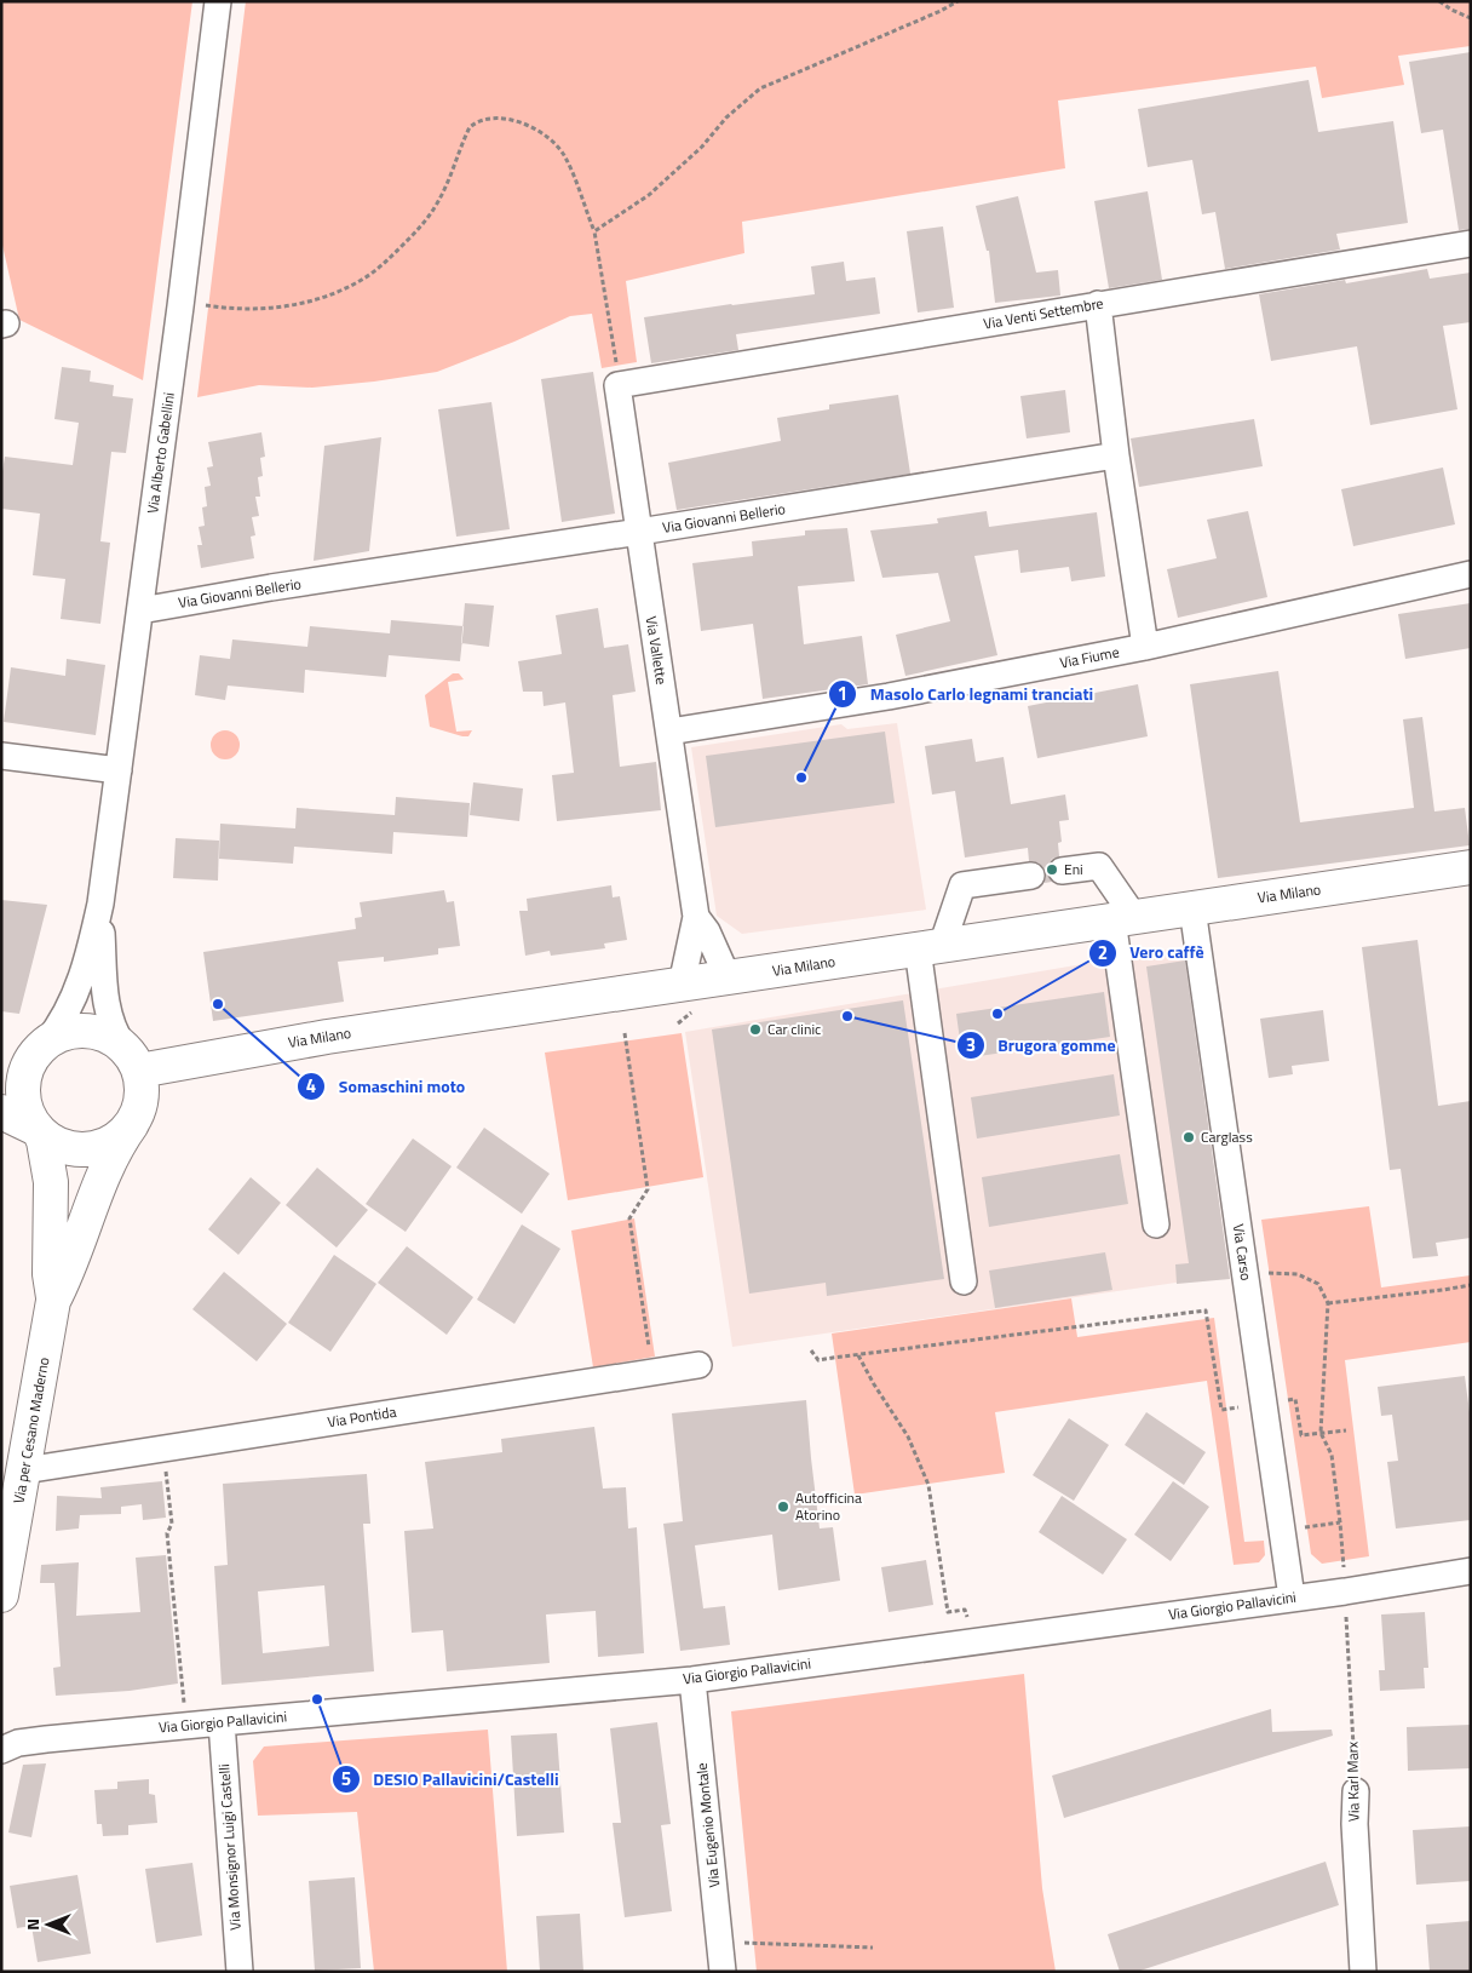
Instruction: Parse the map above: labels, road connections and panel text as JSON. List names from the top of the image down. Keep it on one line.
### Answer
{"streets":{"main road":["Via Milano","Via per Cesano Maderno"],"street":["Via Venti Settembre","Via Alberto Gabellini","Via Giovanni Bellerio","Via Vallette","Via Fiume","Via Carso","Via Pontida","Via Giorgio Pallavicini","Via Karl Marx","Via Eugenio Montale","Via Monsignor Luigi Castelli"]},"crossings":[["Via Venti Settembre","Via Vallette"],["Via Alberto Gabellini","Via Giovanni Bellerio"],["Via Alberto Gabellini","Via Milano"],["Via Alberto Gabellini","Via per Cesano Maderno"],["Via Giovanni Bellerio","Via Vallette"],["Via Vallette","Via Fiume"],["Via Vallette","Via Milano"],["Via Milano","Via Carso"],["Via Milano","Via per Cesano Maderno"],["Via Carso","Via Giorgio Pallavicini"],["Via Pontida","Via per Cesano Maderno"],["Via Giorgio Pallavicini","Via Karl Marx"],["Via Giorgio Pallavicini","Via Eugenio Montale"],["Via Giorgio Pallavicini","Via Monsignor Luigi Castelli"]],"places":["Masolo Carlo legnami tranciati","Eni","Somaschini moto","Vero caffè","Brugora gomme","Car clinic","Carglass","Autofficina Atorino","DESIO Pallavicini/Castelli"],"north":"left"}
